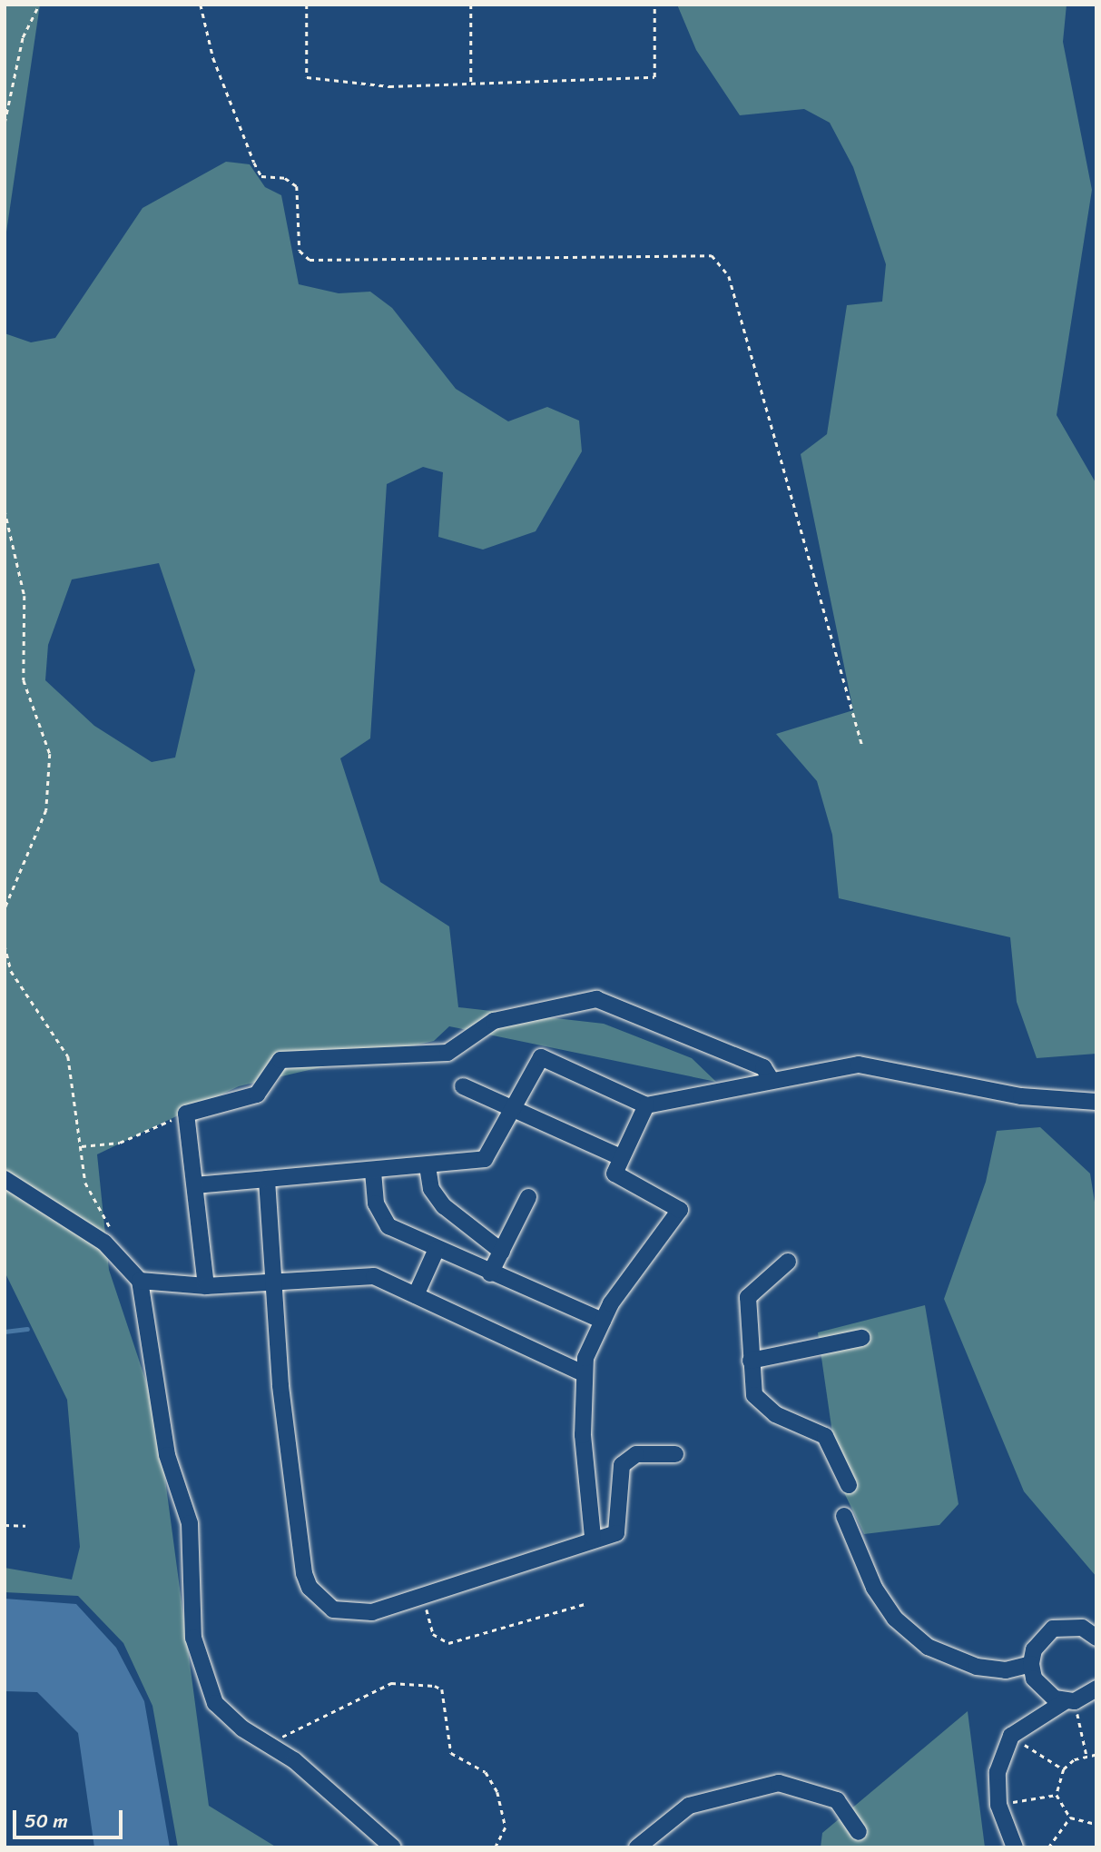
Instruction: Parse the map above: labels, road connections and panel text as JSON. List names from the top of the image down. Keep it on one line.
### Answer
{"scale_bar":"50 m"}
